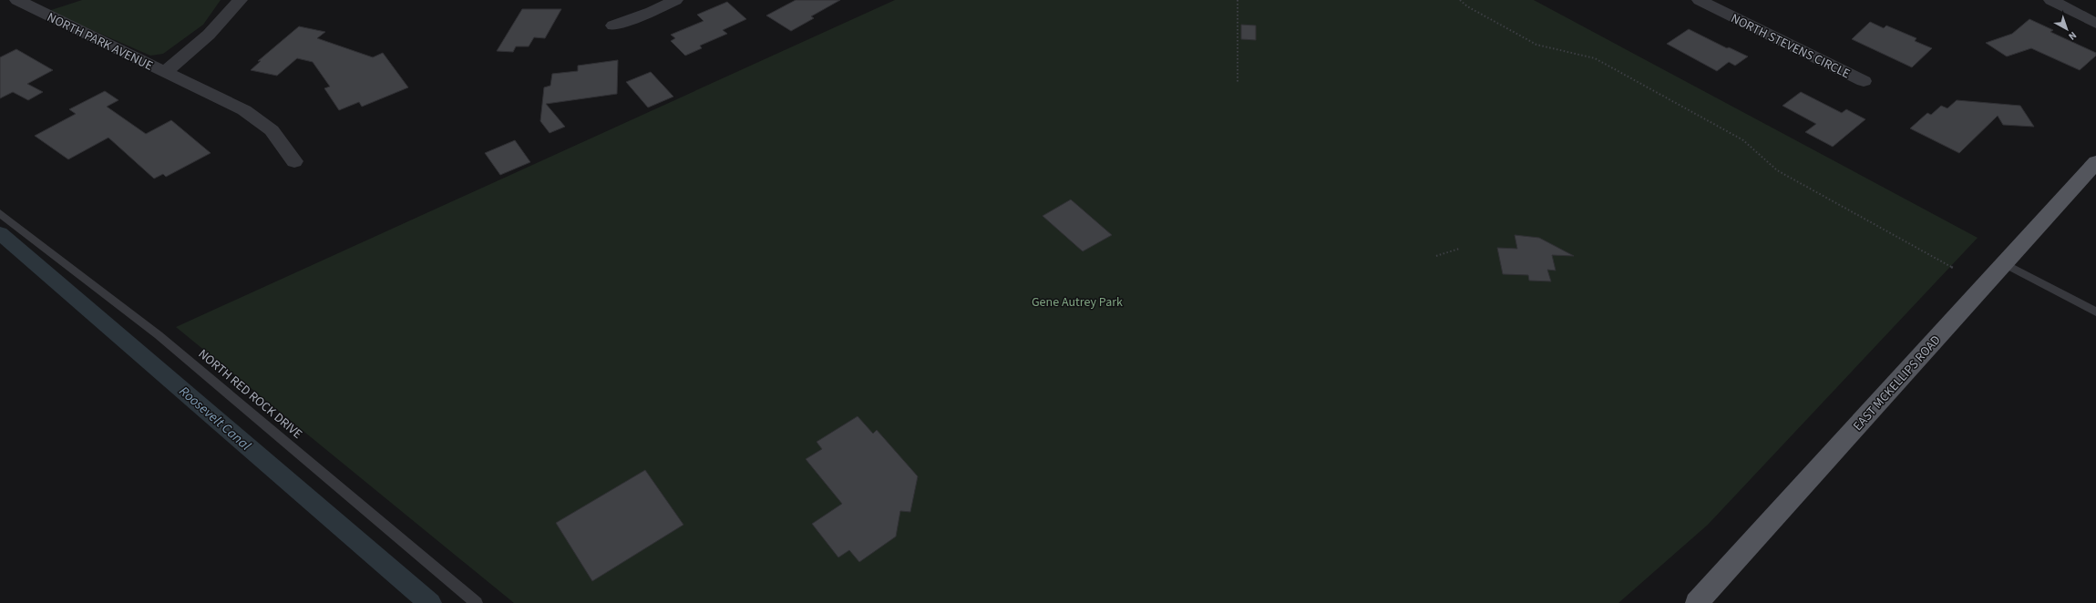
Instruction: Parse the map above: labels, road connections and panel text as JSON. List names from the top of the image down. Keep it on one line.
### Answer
{"streets":{"main road":["EAST MCKELLIPS ROAD"],"street":["NORTH PARK AVENUE","NORTH STEVENS CIRCLE"],"lane":["NORTH RED ROCK DRIVE"]},"water":["Roosevelt Canal"],"parks":["Gene Autrey Park"],"north":"bottom right"}
